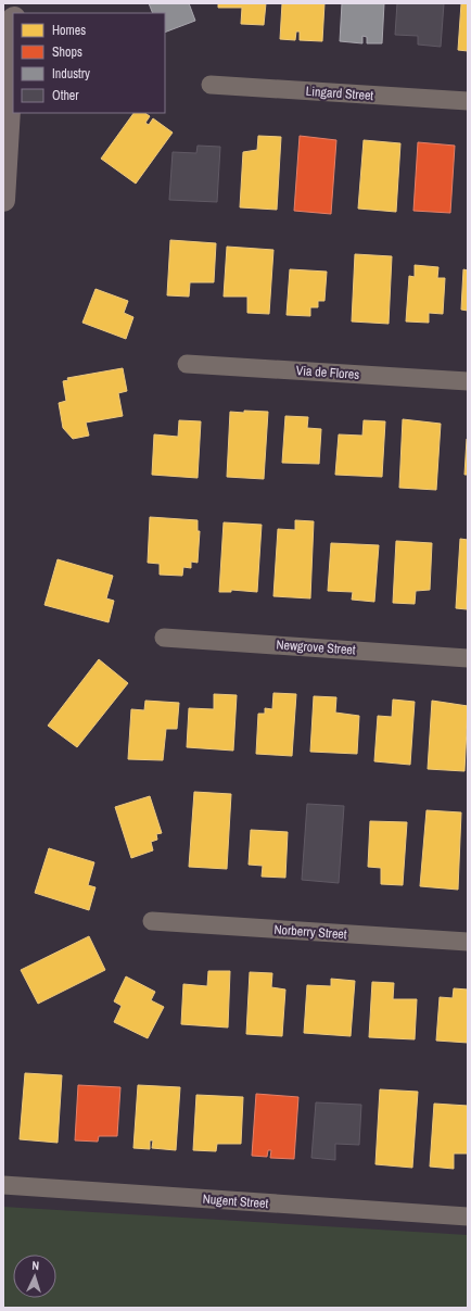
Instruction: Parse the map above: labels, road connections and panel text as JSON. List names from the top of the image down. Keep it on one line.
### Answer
{"streets":{"street":["Lingard Street","Via de Flores","Newgrove Street","Norberry Street","Nugent Street"]},"legend":["Homes","Shops","Industry","Other"],"north":"top"}
